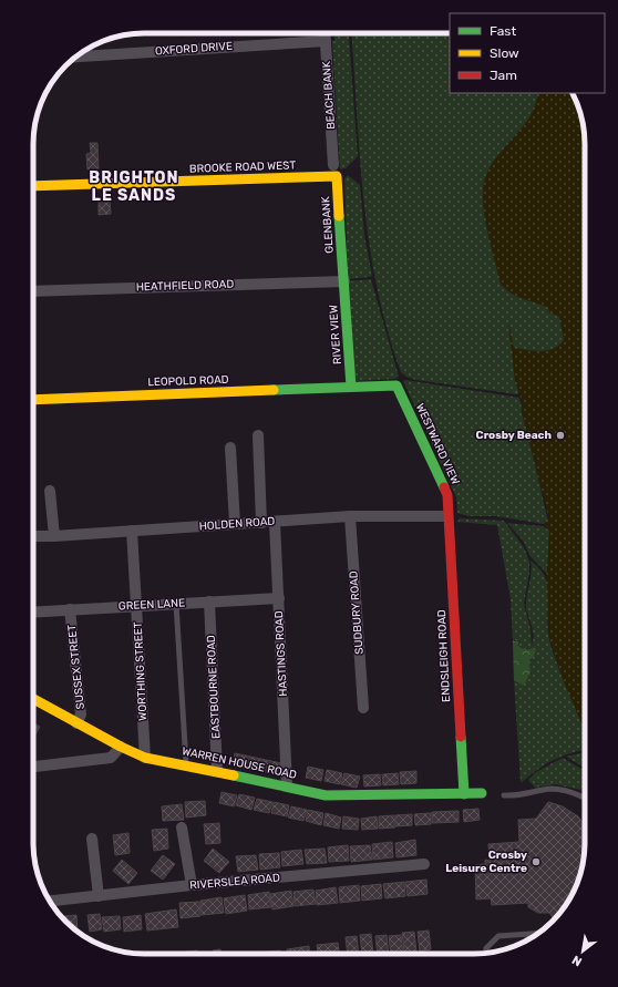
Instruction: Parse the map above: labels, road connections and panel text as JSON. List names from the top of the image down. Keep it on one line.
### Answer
{"streets":{"street":["OXFORD DRIVE","BEACH BANK","BROOKE ROAD WEST","GLENBANK","HEATHFIELD ROAD","RIVER VIEW","LEOPOLD ROAD","WESTWARD VIEW","HOLDEN ROAD","GREEN LANE","SUDBURY ROAD","HASTINGS ROAD","ENDSLEIGH ROAD","SUSSEX STREET","WORTHING STREET","EASTBOURNE ROAD","WARREN HOUSE ROAD","RIVERSLEA ROAD"]},"crossings":[["OXFORD DRIVE","BEACH BANK"],["BROOKE ROAD WEST","GLENBANK"],["GLENBANK","HEATHFIELD ROAD"],["GLENBANK","RIVER VIEW"],["HEATHFIELD ROAD","RIVER VIEW"],["RIVER VIEW","LEOPOLD ROAD"],["LEOPOLD ROAD","WESTWARD VIEW"],["WESTWARD VIEW","HOLDEN ROAD"],["WESTWARD VIEW","ENDSLEIGH ROAD"],["HOLDEN ROAD","SUDBURY ROAD"],["HOLDEN ROAD","HASTINGS ROAD"],["HOLDEN ROAD","ENDSLEIGH ROAD"],["HOLDEN ROAD","WORTHING STREET"],["GREEN LANE","HASTINGS ROAD"],["GREEN LANE","SUSSEX STREET"],["GREEN LANE","WORTHING STREET"],["GREEN LANE","EASTBOURNE ROAD"],["HASTINGS ROAD","WARREN HOUSE ROAD"],["ENDSLEIGH ROAD","WARREN HOUSE ROAD"],["SUSSEX STREET","WARREN HOUSE ROAD"],["WORTHING STREET","WARREN HOUSE ROAD"],["EASTBOURNE ROAD","WARREN HOUSE ROAD"]],"districts":["BRIGHTON LE SANDS"],"places":["Crosby Beach","Crosby Leisure Centre"],"legend":["Fast","Slow","Jam"],"north":"bottom left"}
